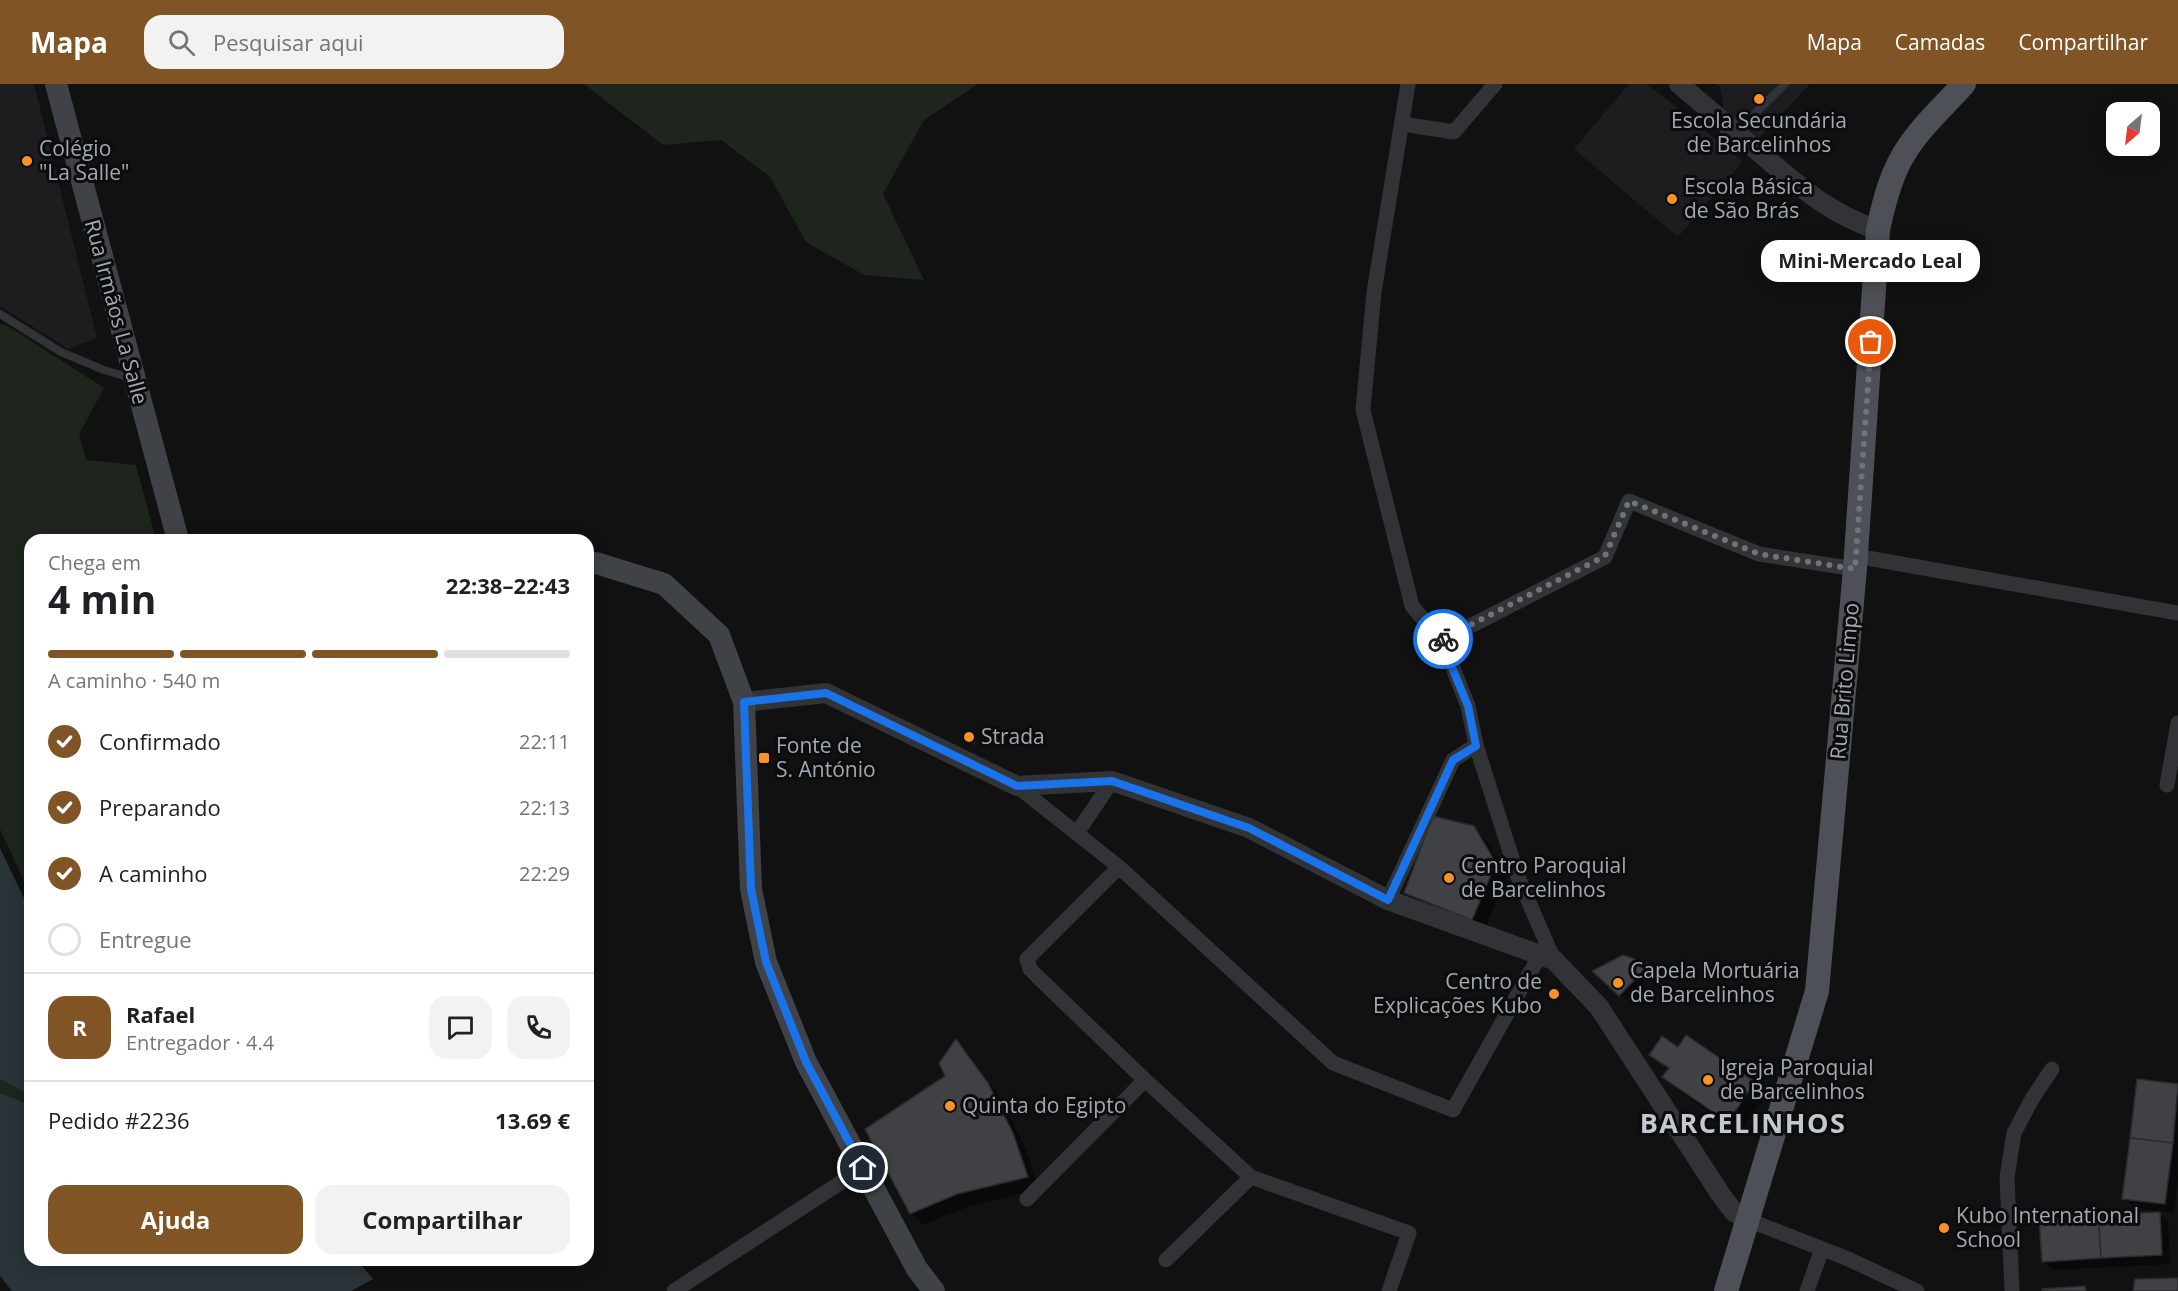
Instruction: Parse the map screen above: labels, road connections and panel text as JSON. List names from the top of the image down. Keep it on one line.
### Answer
{"streets":{"main road":["Rua Irmãos La Salle","Rua Brito Limpo"]},"districts":["BARCELINHOS"],"places":{"other":["Escola Secundária de Barcelinhos","Colégio \"La Salle\"","Escola Básica de São Brás","Mini-Mercado Leal","Strada","Centro Paroquial de Barcelinhos","Capela Mortuária de Barcelinhos","Centro de Explicações Kubo","Igreja Paroquial de Barcelinhos","Quinta do Egipto","Kubo International School"],"transit":["Fonte de S. António"]},"north":"bottom left","page":{"header":"Mapa","search":"Pesquisar aqui","nav":["Mapa","Camadas","Compartilhar"],"bubble":"Mini-Mercado Leal","heading":["4 min","Chega em","22:38–22:43"],"panel":["Rafael","Entregador · 4.4","Pedido #2236","13.69 €"],"bar":"A caminho · 540 m","list":[["Confirmado","22:11"],["Preparando","22:13"],["A caminho","22:29"],"Entregue"],"round":"R","buttons":["Ajuda","Compartilhar"]}}
